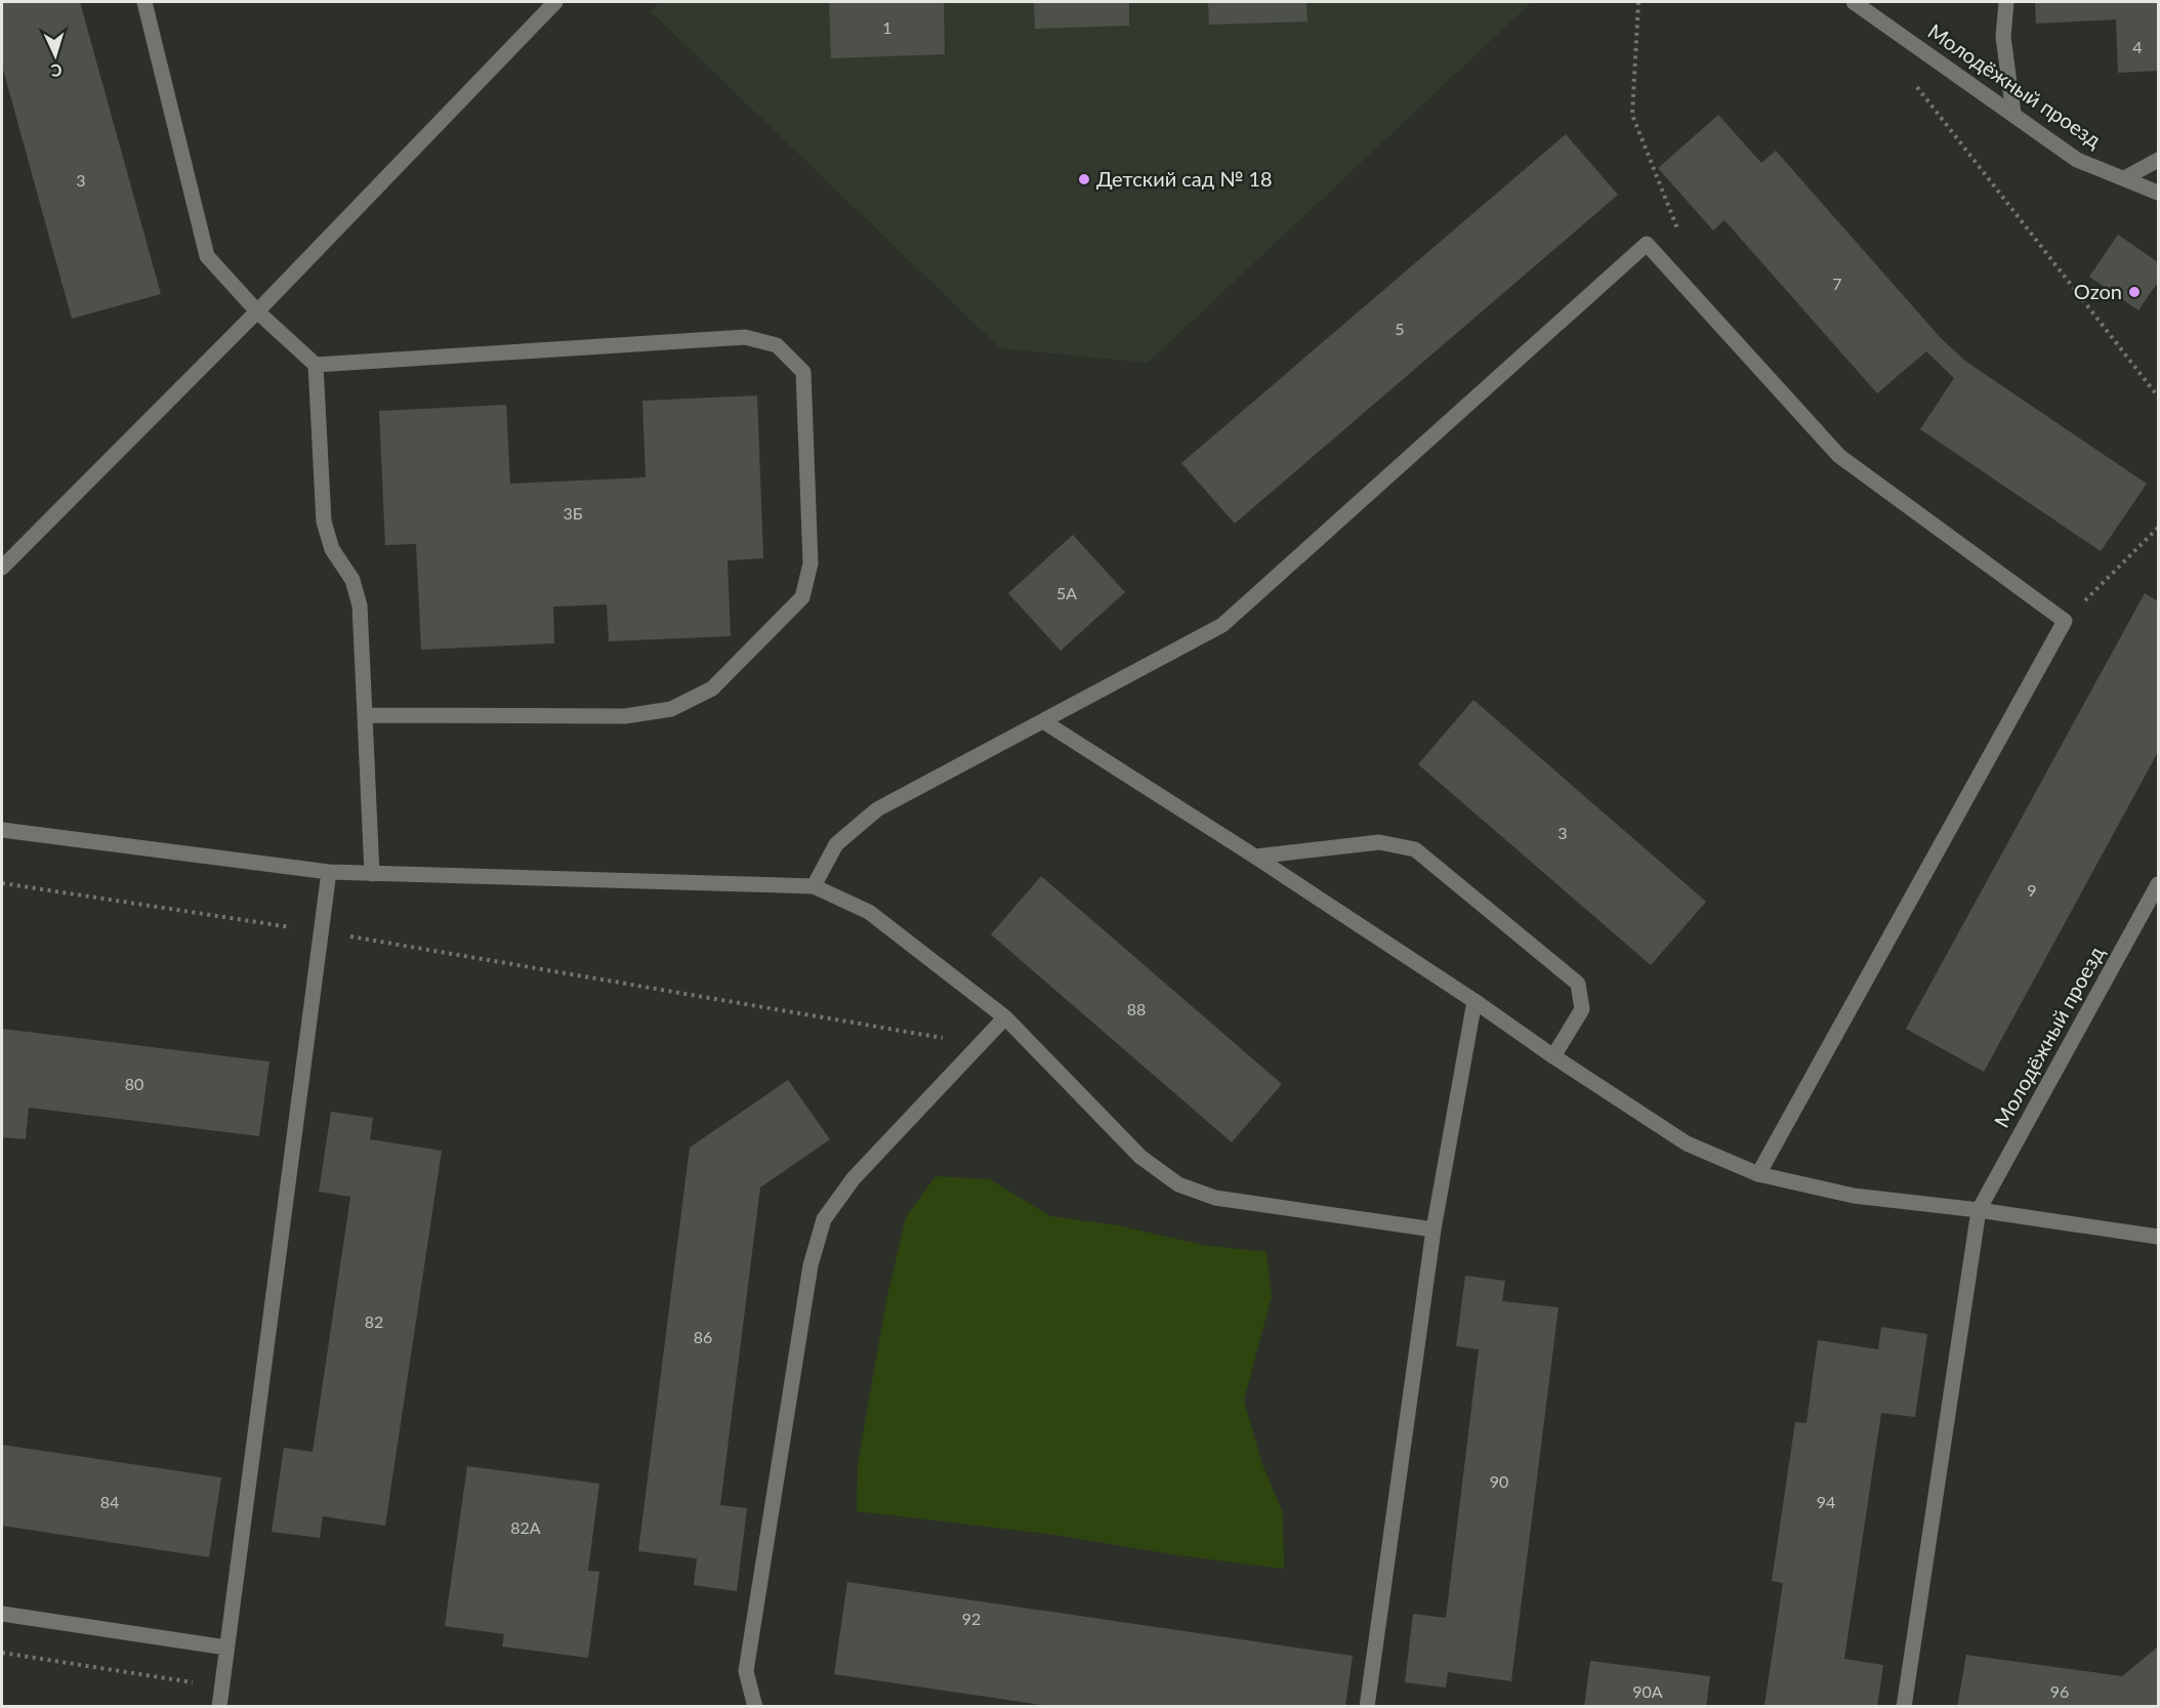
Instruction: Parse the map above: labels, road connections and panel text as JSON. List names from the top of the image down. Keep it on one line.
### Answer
{"streets":{"street":["Молодёжный проезд"]},"places":["Детский сад № 18","Ozon"],"house_numbers":["1","4","3","7","5","3Б","5А","3","9","88","80","82","86","90","84","94","82А","92","90А","96"],"north":"bottom"}
